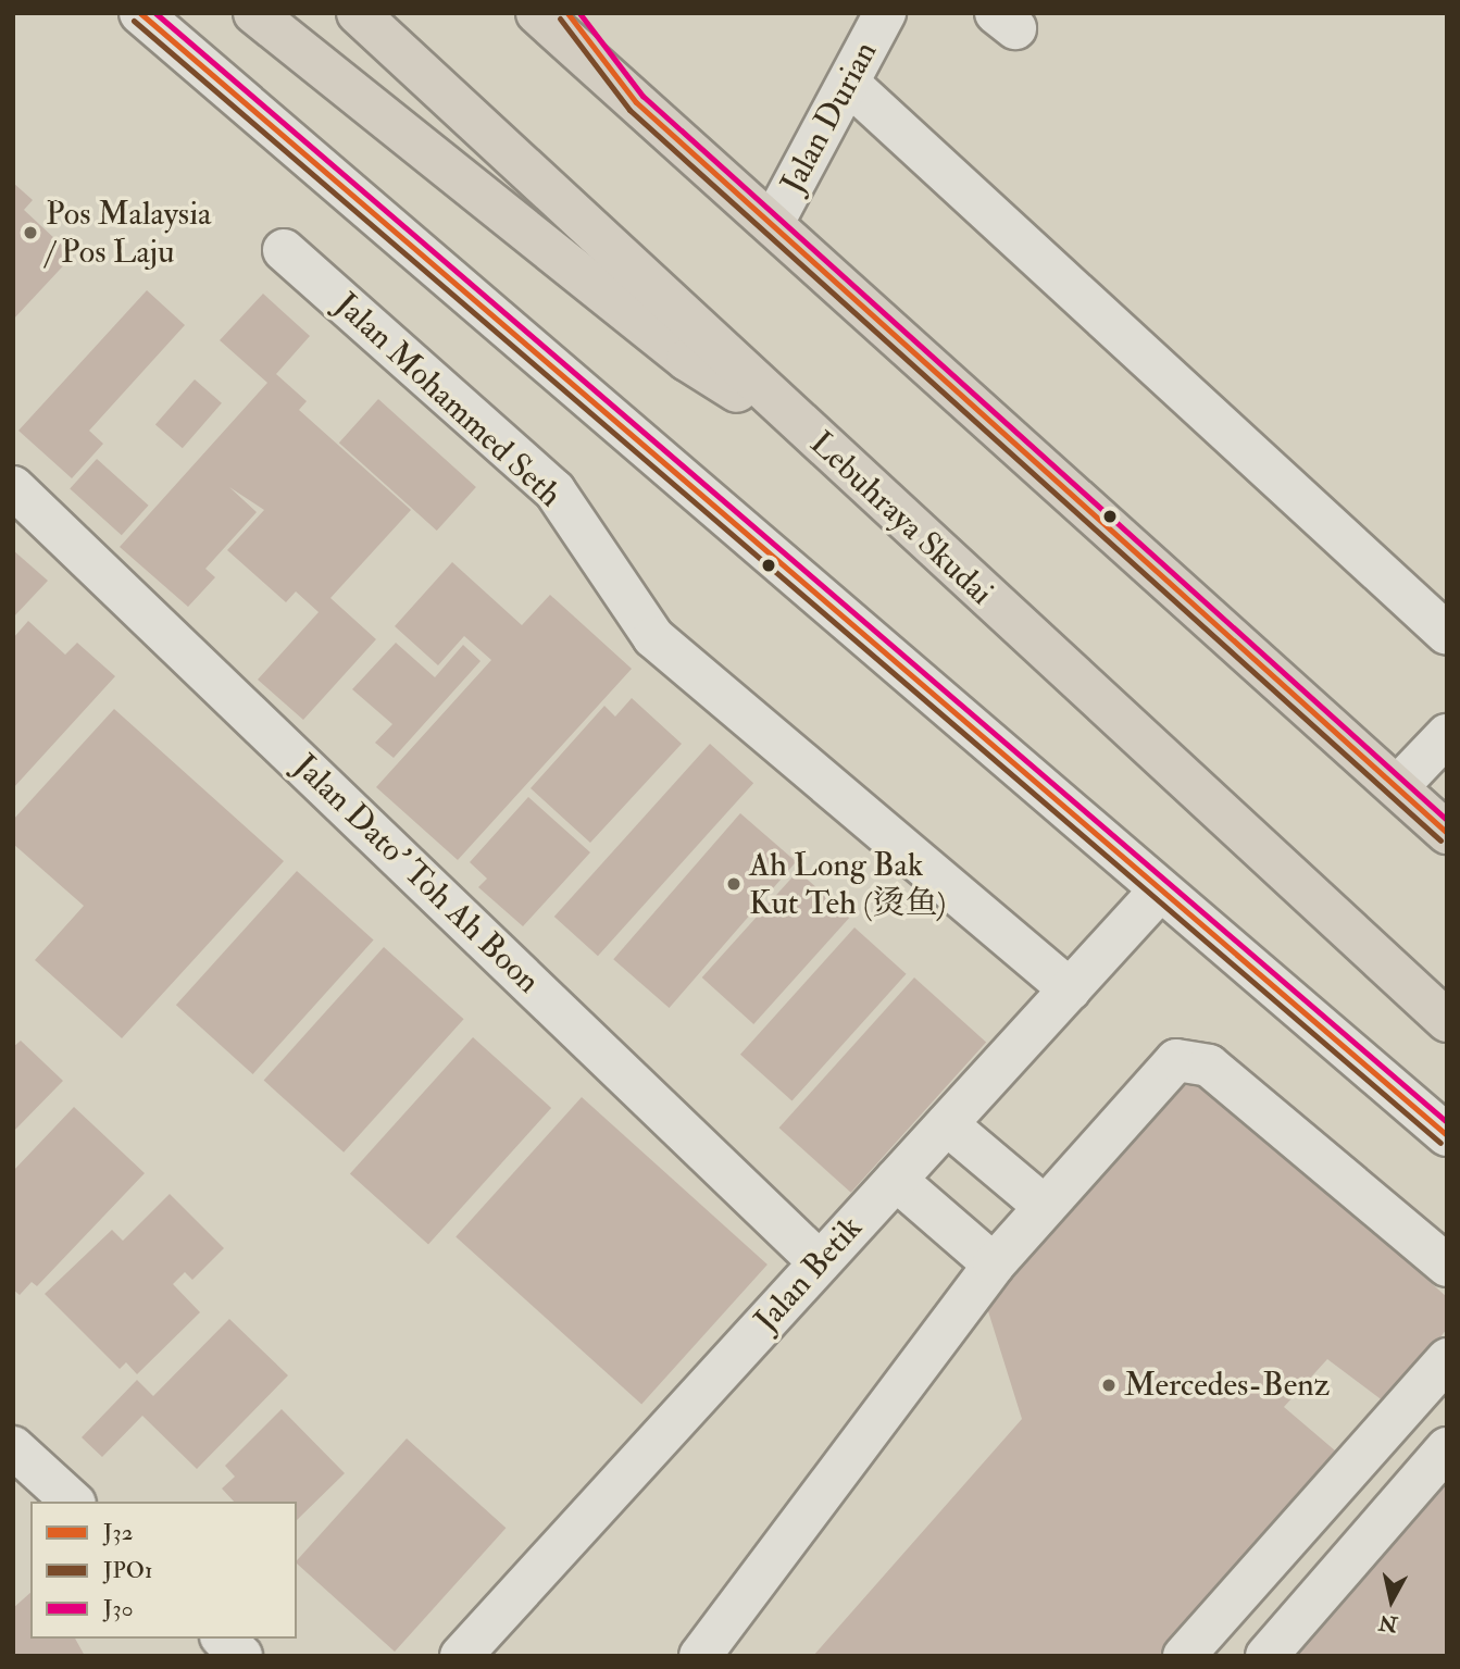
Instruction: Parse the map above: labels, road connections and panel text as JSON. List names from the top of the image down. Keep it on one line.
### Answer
{"streets":{"highway":["Lebuhraya Skudai"],"street":["Jalan Durian","Jalan Mohammed Seth","Jalan Dato' Toh Ah Boon","Jalan Betik"]},"crossings":[["Jalan Mohammed Seth","Jalan Betik"],["Jalan Dato' Toh Ah Boon","Jalan Betik"]],"places":["Pos Malaysia / Pos Laju","Ah Long Bak Kut Teh (烫鱼)","Mercedes-Benz"],"lines":["transit line J32","transit line J30","transit line JPO1"],"legend":["J32","JPO1","J30"],"north":"bottom"}
